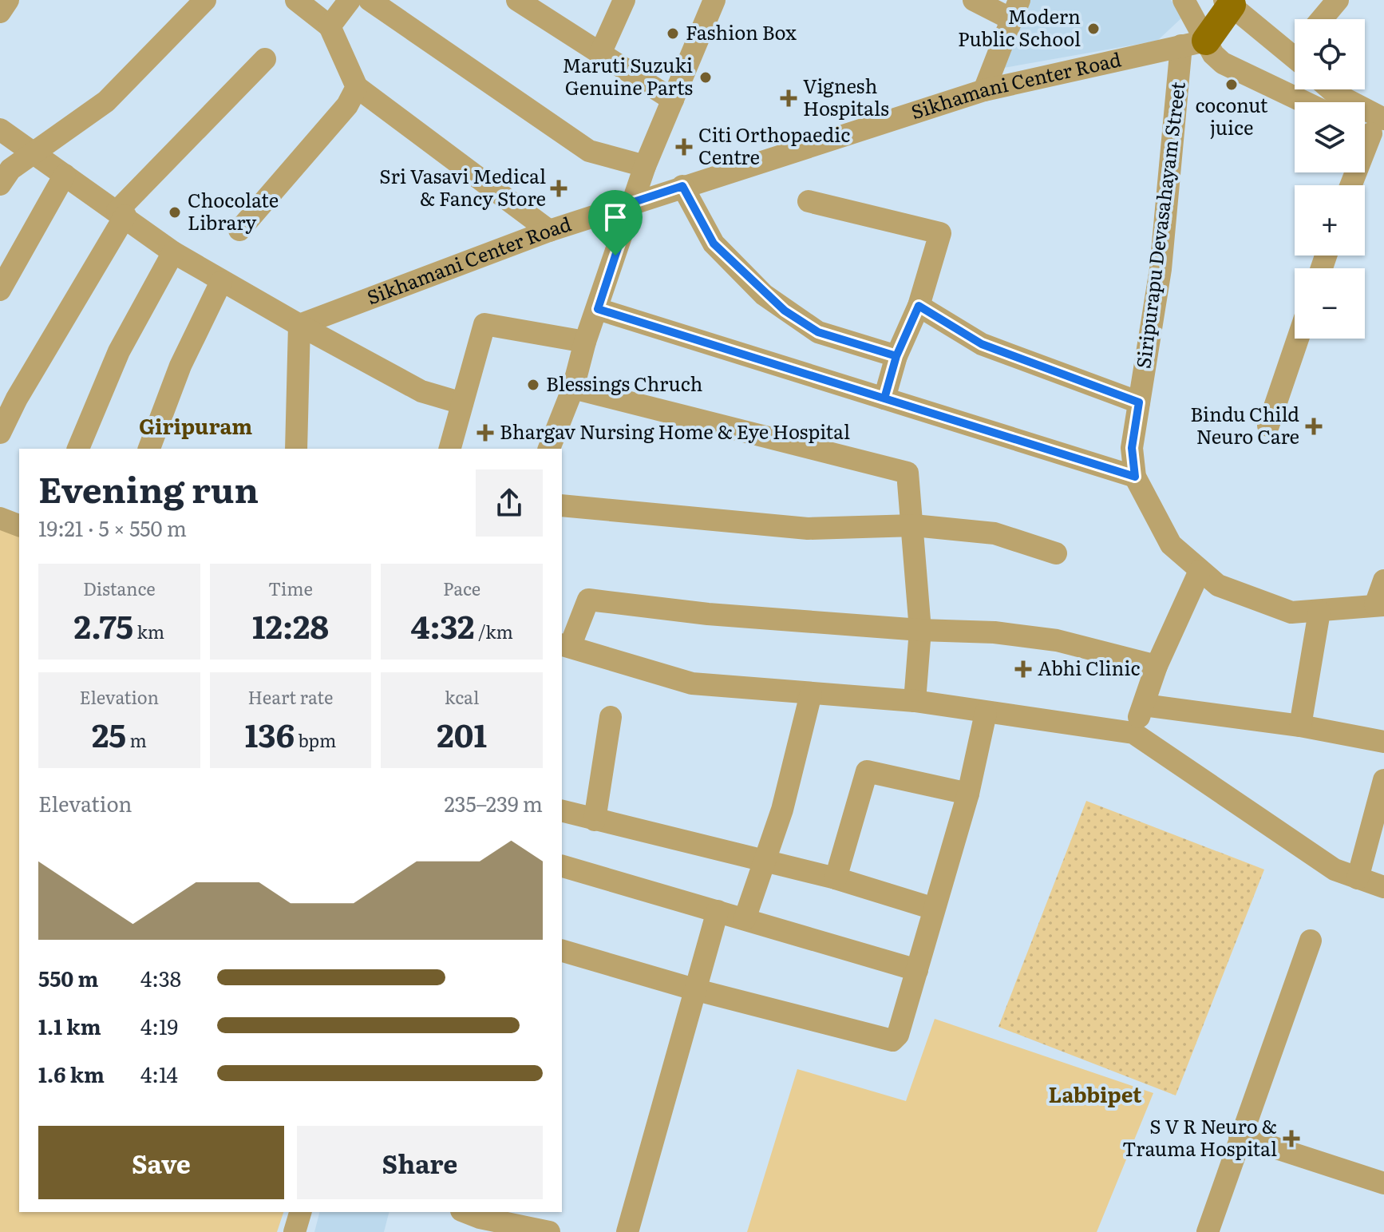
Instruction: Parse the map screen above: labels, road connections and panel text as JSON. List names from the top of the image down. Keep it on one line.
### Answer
{"streets":{"street":["Sikhamani Center Road","Siripurapu Devasahayam Street"]},"crossings":[["Sikhamani Center Road","Siripurapu Devasahayam Street"]],"districts":["Giripuram","Labbipet"],"places":{"other":["Modern Public School","Fashion Box","Maruti Suzuki Genuine Parts","coconut juice","Chocolate Library","Blessings Chruch"],"health":["Vignesh Hospitals","Citi Orthopaedic Centre","Sri Vasavi Medical & Fancy Store","Bindu Child Neuro Care","Bhargav Nursing Home & Eye Hospital","Abhi Clinic","S V R Neuro & Trauma Hospital"]},"page":{"map_buttons":["+","−"],"heading":["Evening run","19:21 · 5 × 550 m"],"stats":[["Distance","2.75 km"],["Time","12:28"],["Pace","4:32 /km"],["Elevation","25 m"],["Heart rate","136 bpm"],["kcal","201"]],"chart":["Elevation","235–239 m"],"list":[{"name":"550 m","note":"4:38"},{"name":"1.1 km","note":"4:19"},{"name":"1.6 km","note":"4:14"}],"buttons":["Save","Share"]}}
